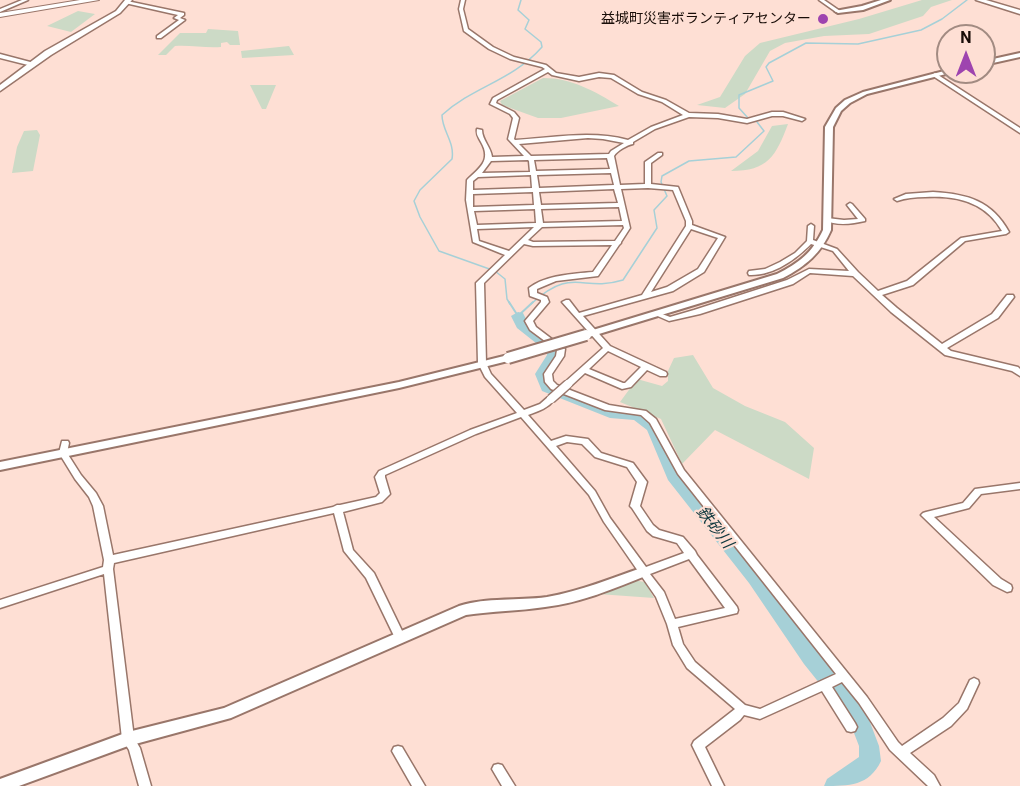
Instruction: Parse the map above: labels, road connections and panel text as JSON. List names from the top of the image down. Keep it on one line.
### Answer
{"water":["鉄砂川"],"places":["益城町災害ボランティアセンター"],"north":"top"}
